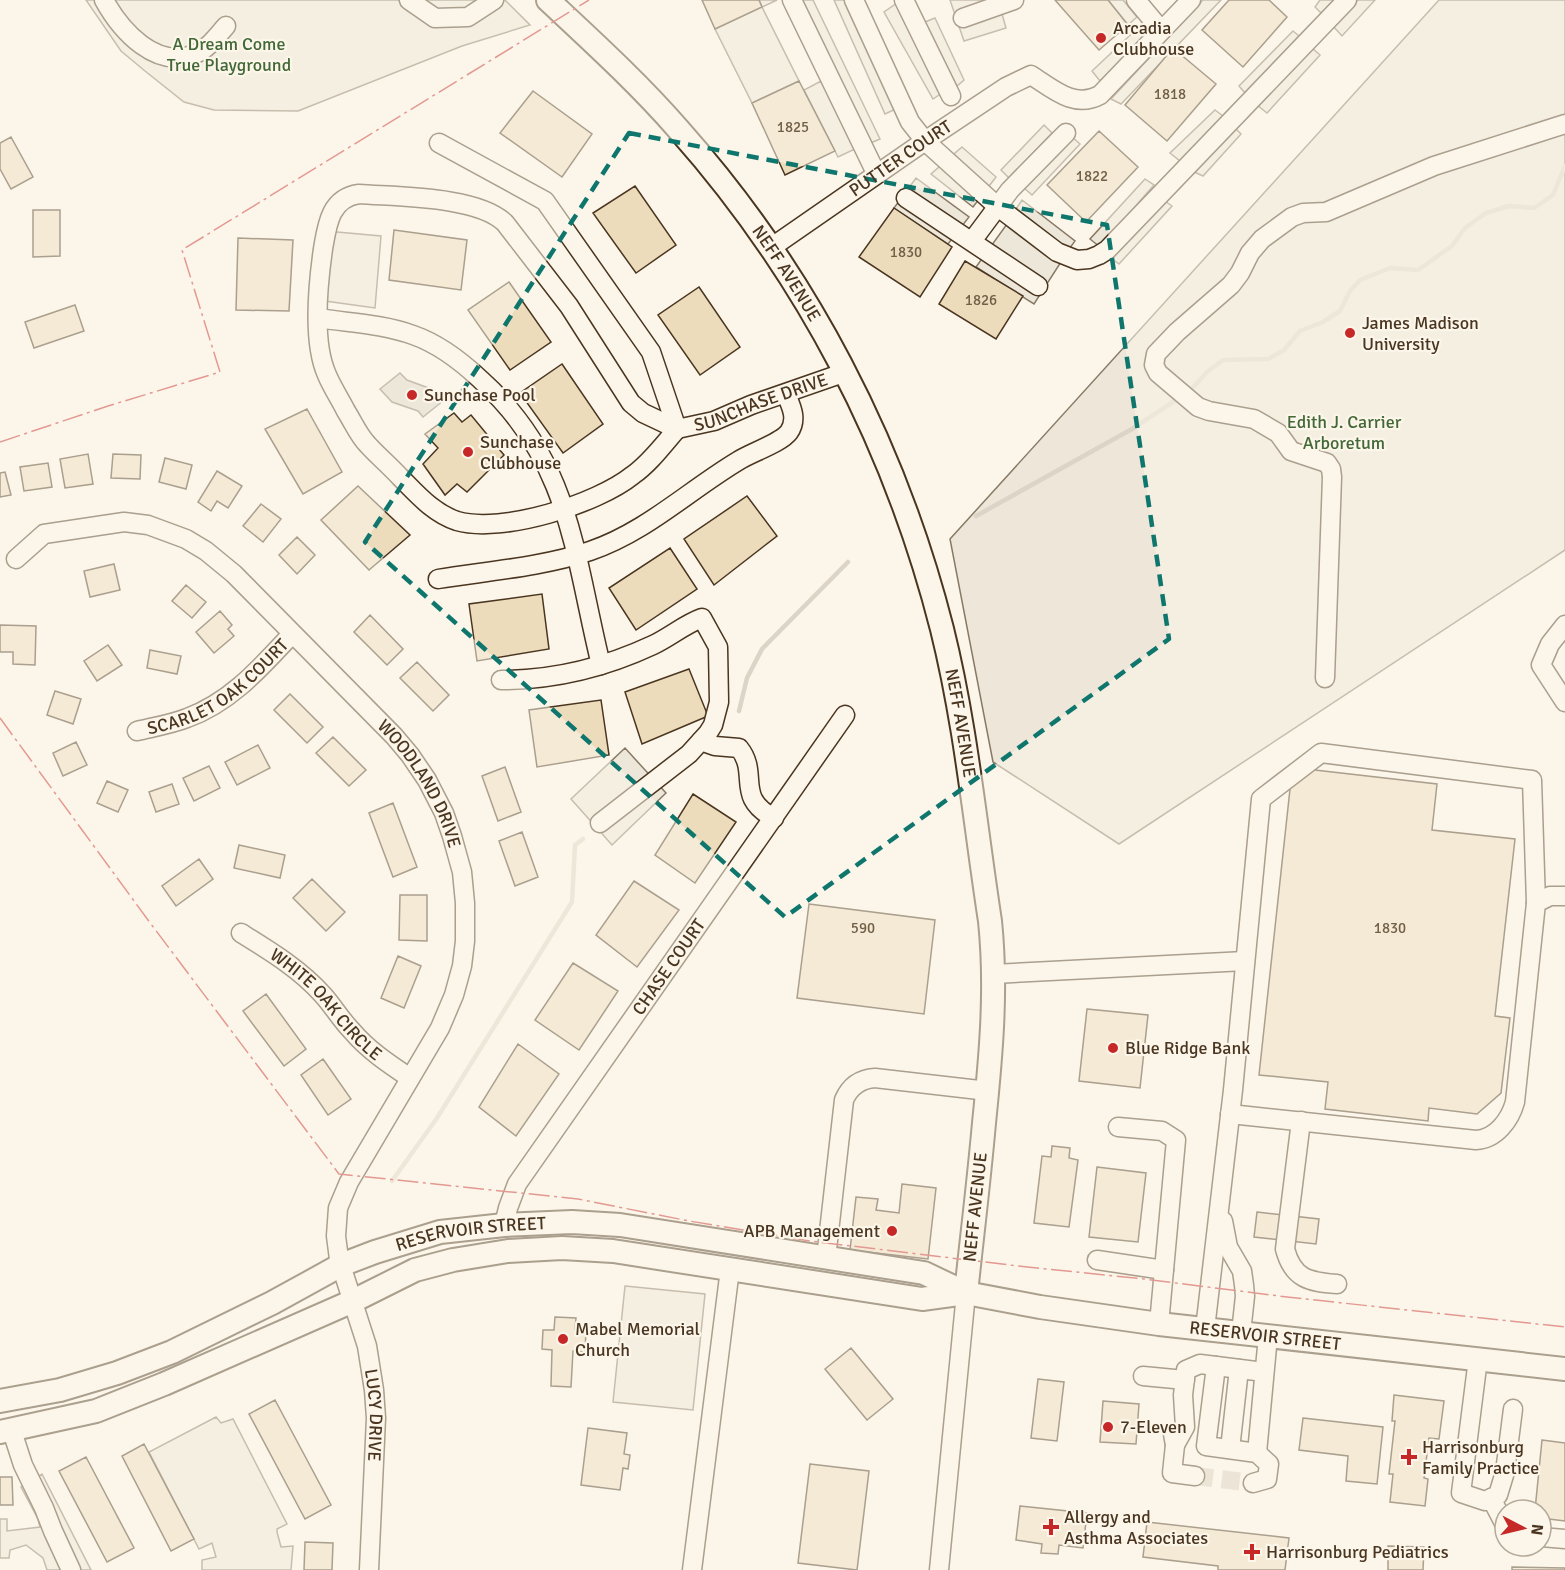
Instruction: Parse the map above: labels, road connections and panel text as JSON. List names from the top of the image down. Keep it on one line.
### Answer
{"streets":{"main road":["NEFF AVENUE","RESERVOIR STREET"],"street":["PUTTER COURT","SUNCHASE DRIVE","SCARLET OAK COURT","WOODLAND DRIVE","CHASE COURT","WHITE OAK CIRCLE","LUCY DRIVE"]},"crossings":[["PUTTER COURT","NEFF AVENUE"],["NEFF AVENUE","SUNCHASE DRIVE"],["NEFF AVENUE","RESERVOIR STREET"],["SCARLET OAK COURT","WOODLAND DRIVE"],["WOODLAND DRIVE","WHITE OAK CIRCLE"],["WOODLAND DRIVE","RESERVOIR STREET"],["WOODLAND DRIVE","LUCY DRIVE"],["CHASE COURT","RESERVOIR STREET"],["RESERVOIR STREET","LUCY DRIVE"]],"parks":["A Dream Come True Playground","Edith J. Carrier Arboretum"],"places":{"other":["Arcadia Clubhouse","James Madison University","Sunchase Pool","Sunchase Clubhouse","Blue Ridge Bank","APB Management","Mabel Memorial Church","7-Eleven"],"health":["Harrisonburg Family Practice","Allergy and Asthma Associates","Harrisonburg Pediatrics"]},"house_numbers":["1818","1825","1822","1830","1826","590","1830"],"north":"right"}
